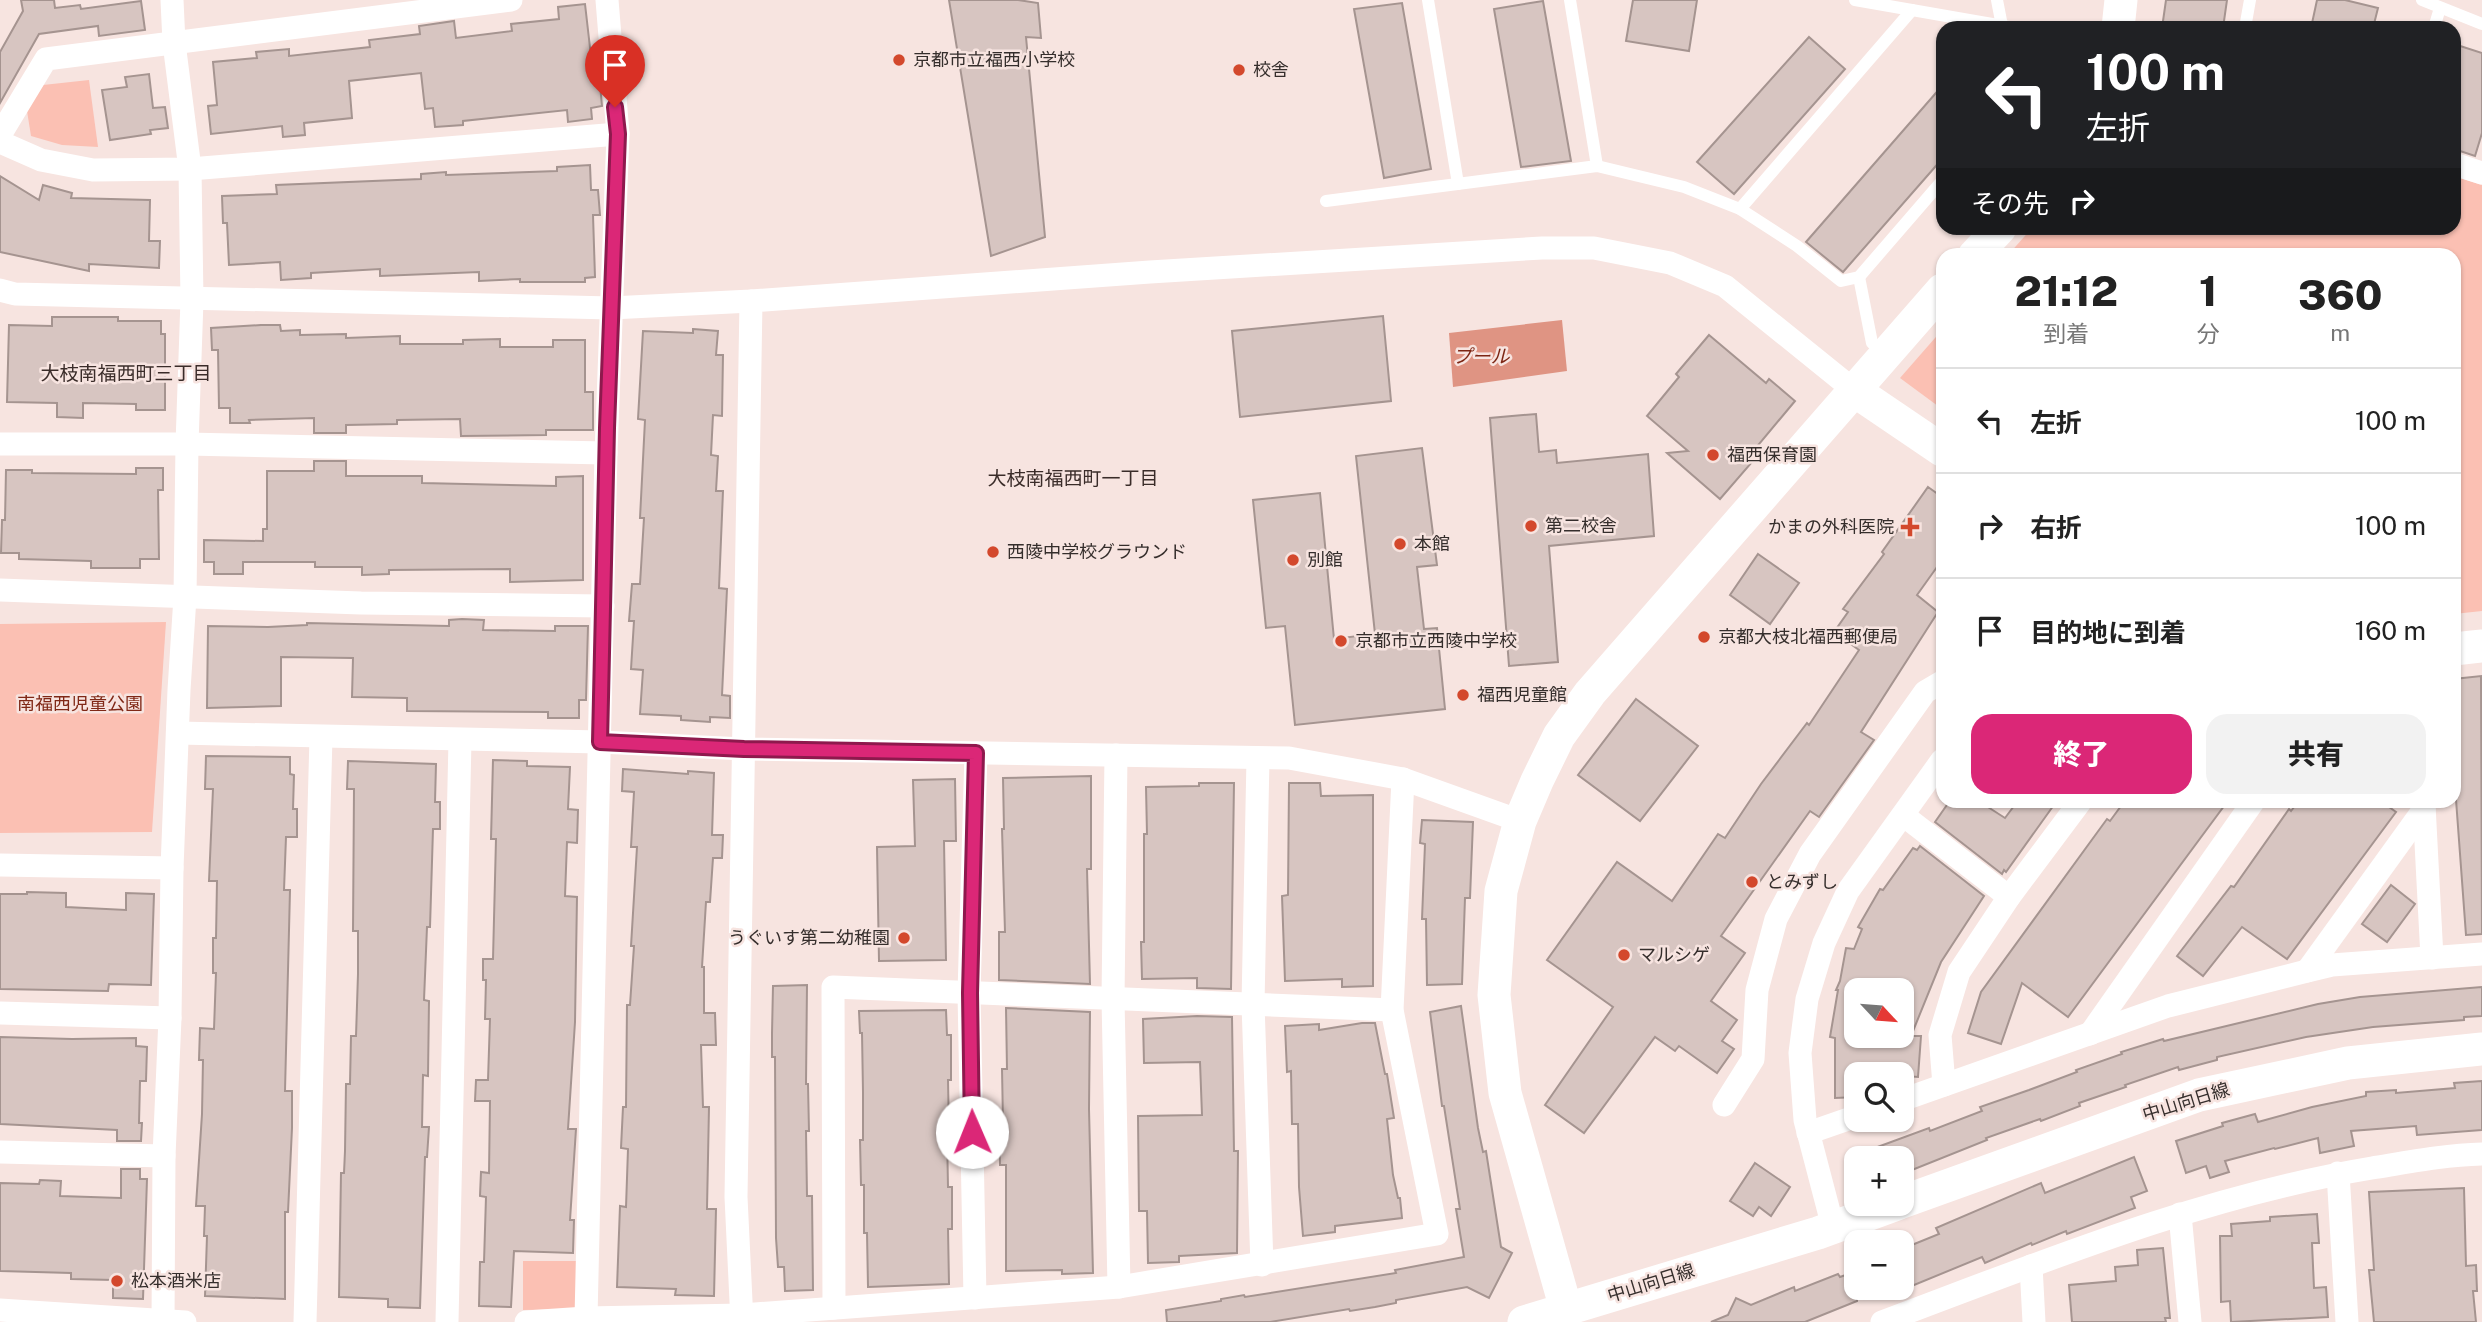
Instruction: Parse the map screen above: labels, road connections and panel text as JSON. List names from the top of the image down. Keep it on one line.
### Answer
{"streets":{"street":["中山向日線"]},"districts":["大枝南福西町三丁目","大枝南福西町一丁目"],"water":["プール"],"parks":["南福西児童公園"],"places":{"other":["京都市立福西小学校","校舎","福西保育園","第二校舎","本館","西陵中学校グラウンド","別館","京都大枝北福西郵便局","京都市立西陵中学校","福西児童館","とみずし","うぐいす第二幼稚園","マルシゲ","松本酒米店"],"health":["かまの外科医院"]},"north":"bottom right","page":{"turn":["100 m","左折"],"then":"その先","eta":["21:12","到着","1","分","360","m"],"list":[{"name":"左折","value":"100 m"},{"name":"右折","value":"100 m"},{"name":"目的地に到着","value":"160 m"}],"buttons":["終了","共有"],"map_buttons":["+","−"]}}
